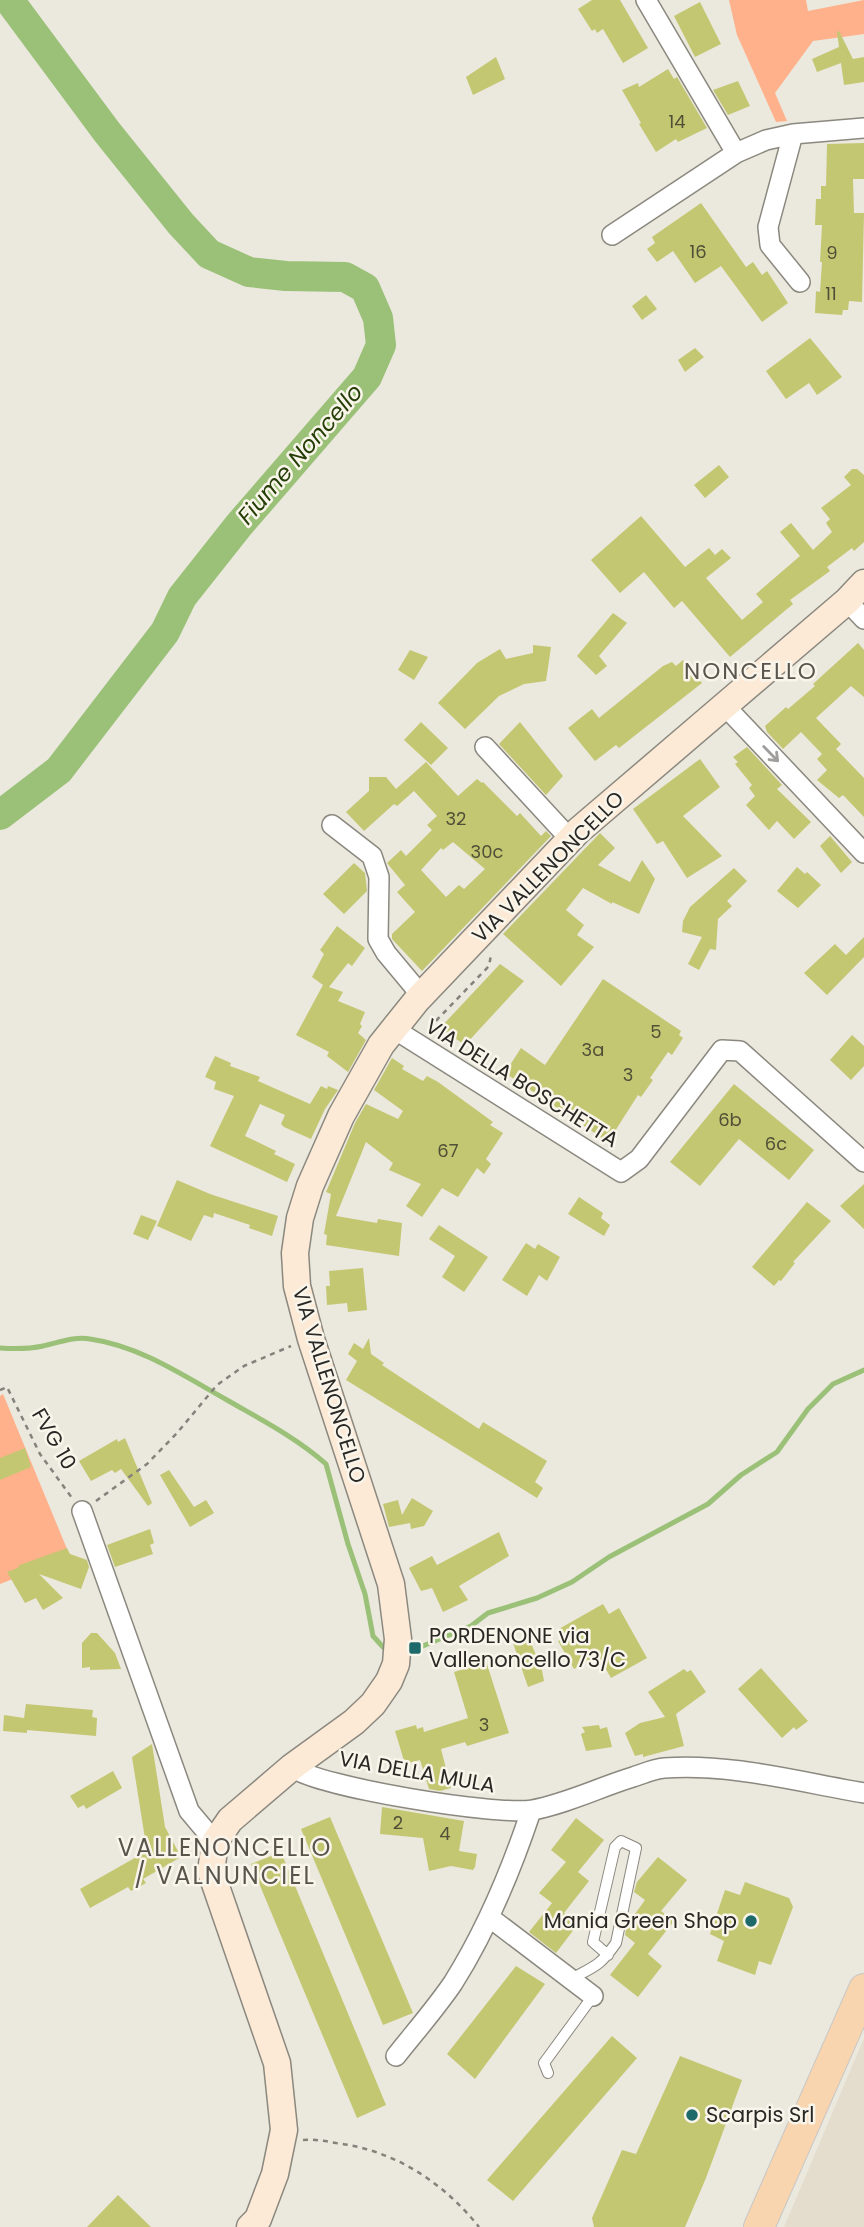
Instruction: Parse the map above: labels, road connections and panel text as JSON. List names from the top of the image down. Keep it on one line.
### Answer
{"streets":{"street":["VIA VALLENONCELLO","VIA DELLA BOSCHETTA","VIA DELLA MULA"],"path":["FVG 10"]},"crossings":[["VIA VALLENONCELLO","VIA DELLA BOSCHETTA"],["VIA VALLENONCELLO","VIA DELLA MULA"]],"districts":["NONCELLO","VALLENONCELLO / VALNUNCIEL"],"water":["Fiume Noncello"],"places":{"transit":["PORDENONE via Vallenoncello 73/C"],"other":["Mania Green Shop","Scarpis Srl"]},"house_numbers":["14","16","9","11","32","30c","5","3a","3","6b","6c","67","3","2","4"]}
